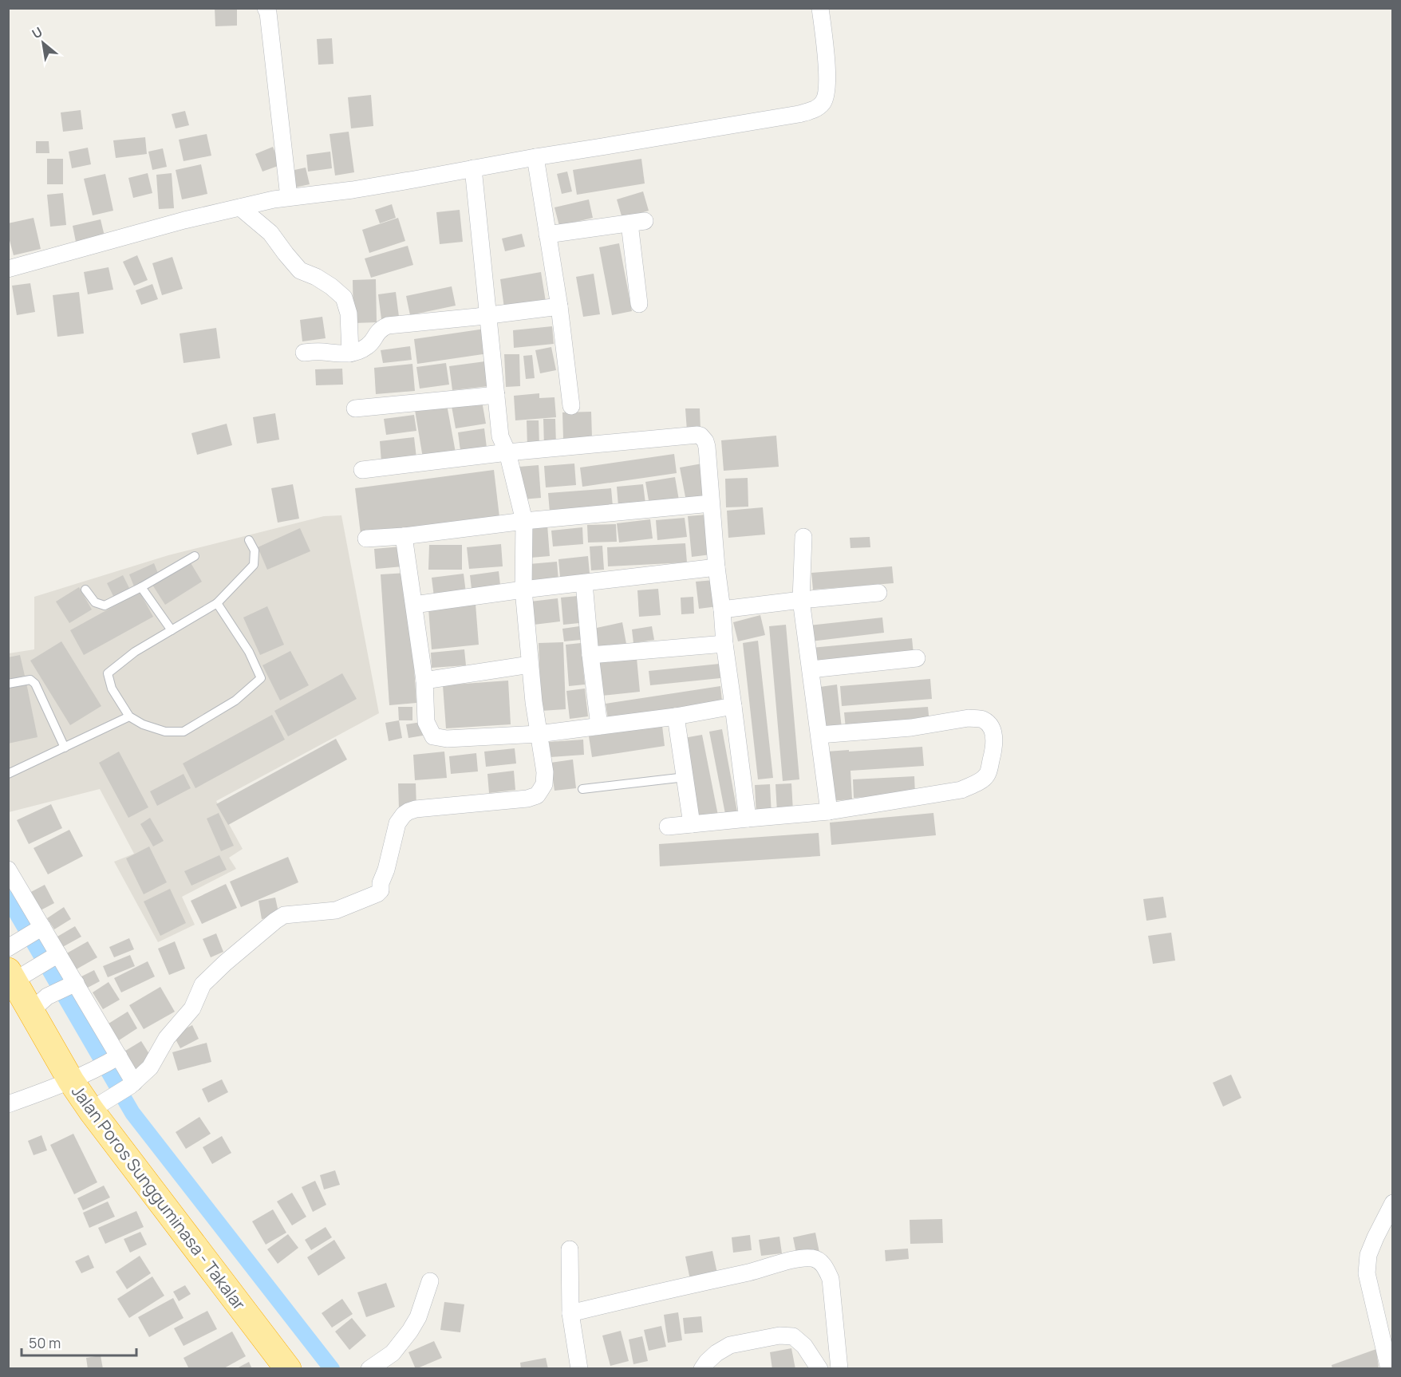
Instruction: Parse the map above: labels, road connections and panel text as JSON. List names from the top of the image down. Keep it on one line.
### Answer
{"streets":{"highway":["Jalan Poros Sungguminasa - Takalar"]},"scale_bar":"50 m","north":"top left"}
